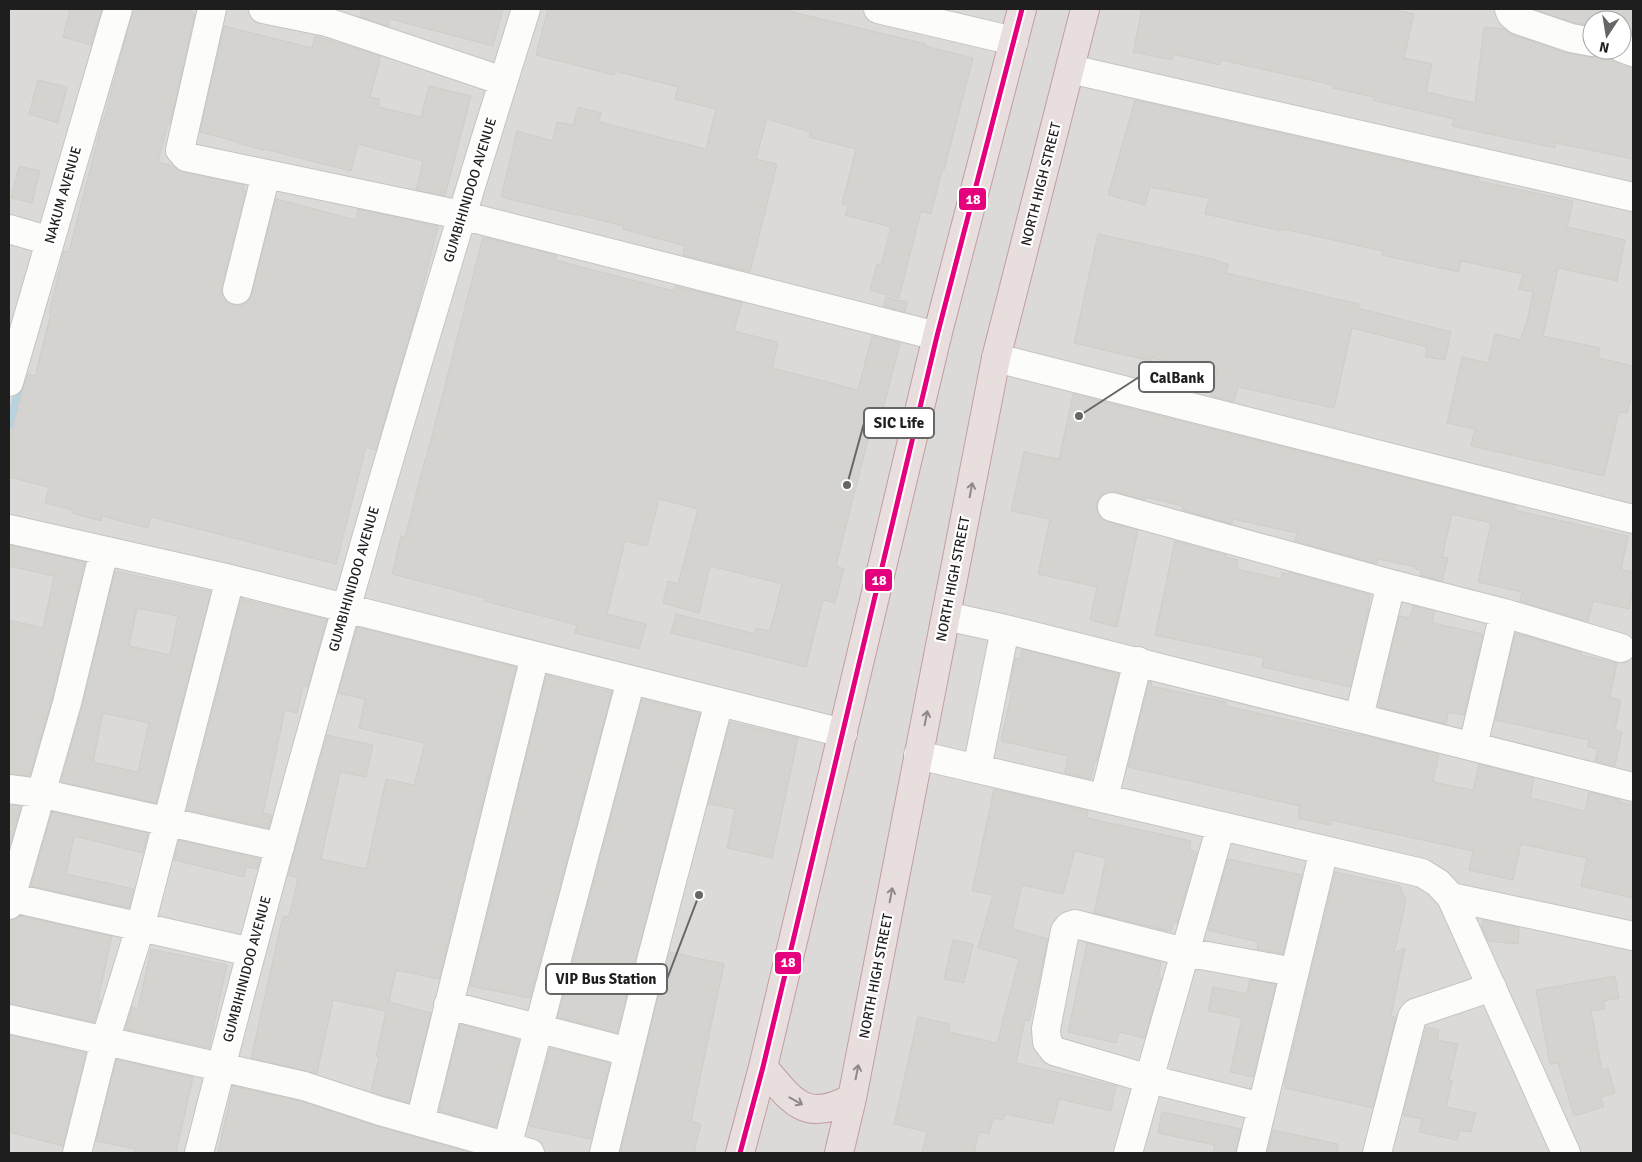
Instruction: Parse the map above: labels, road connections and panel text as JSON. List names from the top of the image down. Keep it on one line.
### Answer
{"streets":{"highway":["NORTH HIGH STREET"],"street":["GUMBIHINIDOO AVENUE","NAKUM AVENUE"]},"places":["CalBank","SIC Life","VIP Bus Station"],"lines":["transit line 18"],"north":"bottom"}
